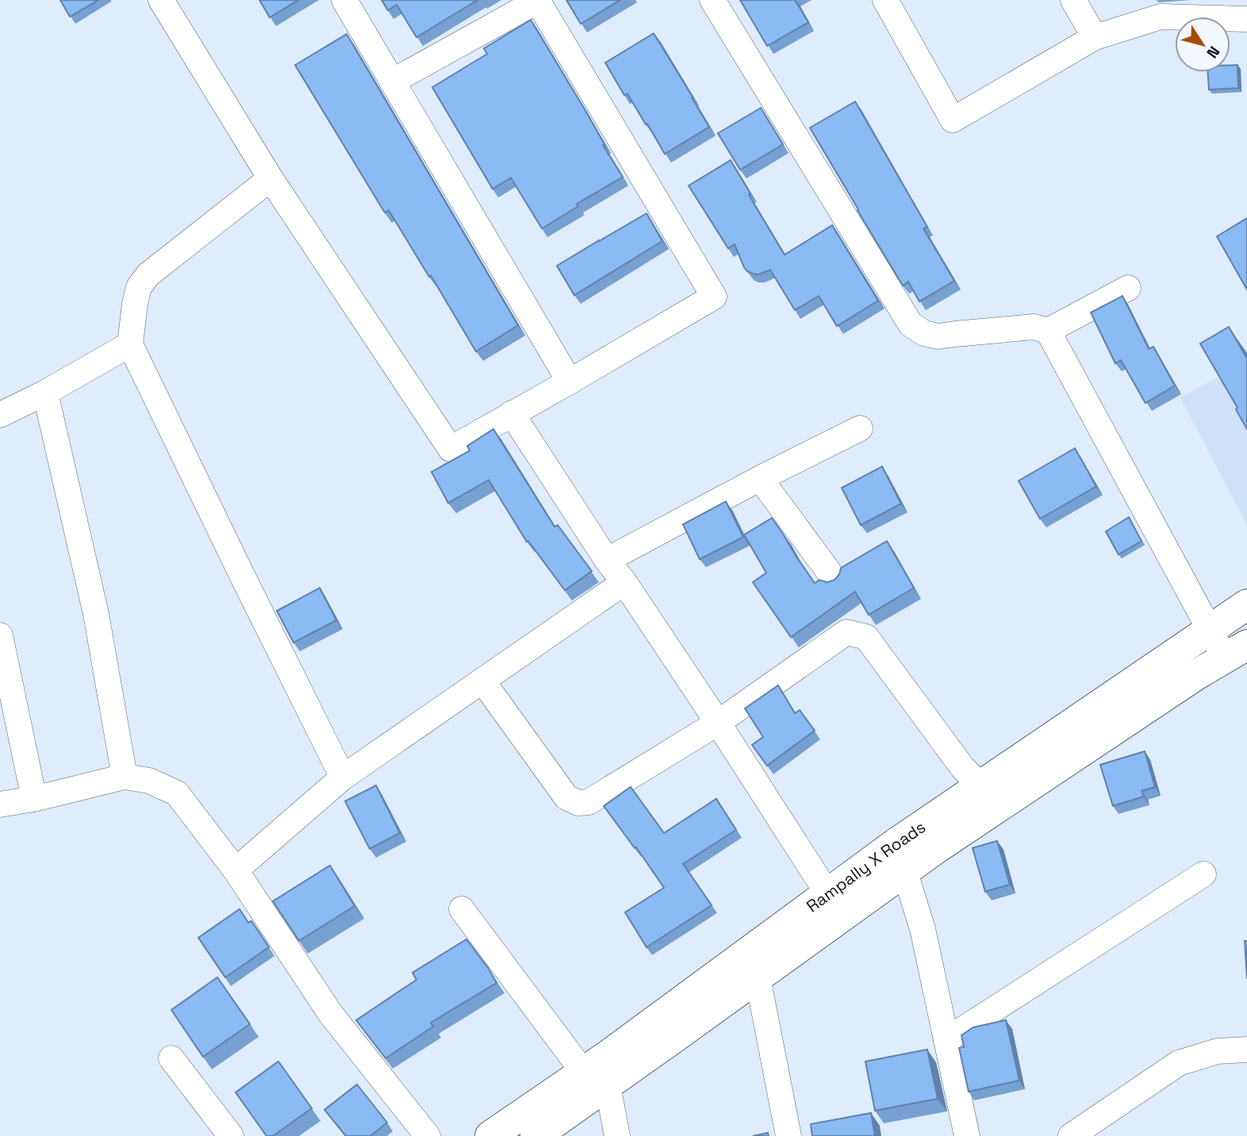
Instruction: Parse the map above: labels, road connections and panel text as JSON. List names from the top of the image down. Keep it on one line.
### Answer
{"streets":{"main road":["Rampally X Roads"]},"north":"bottom right"}
